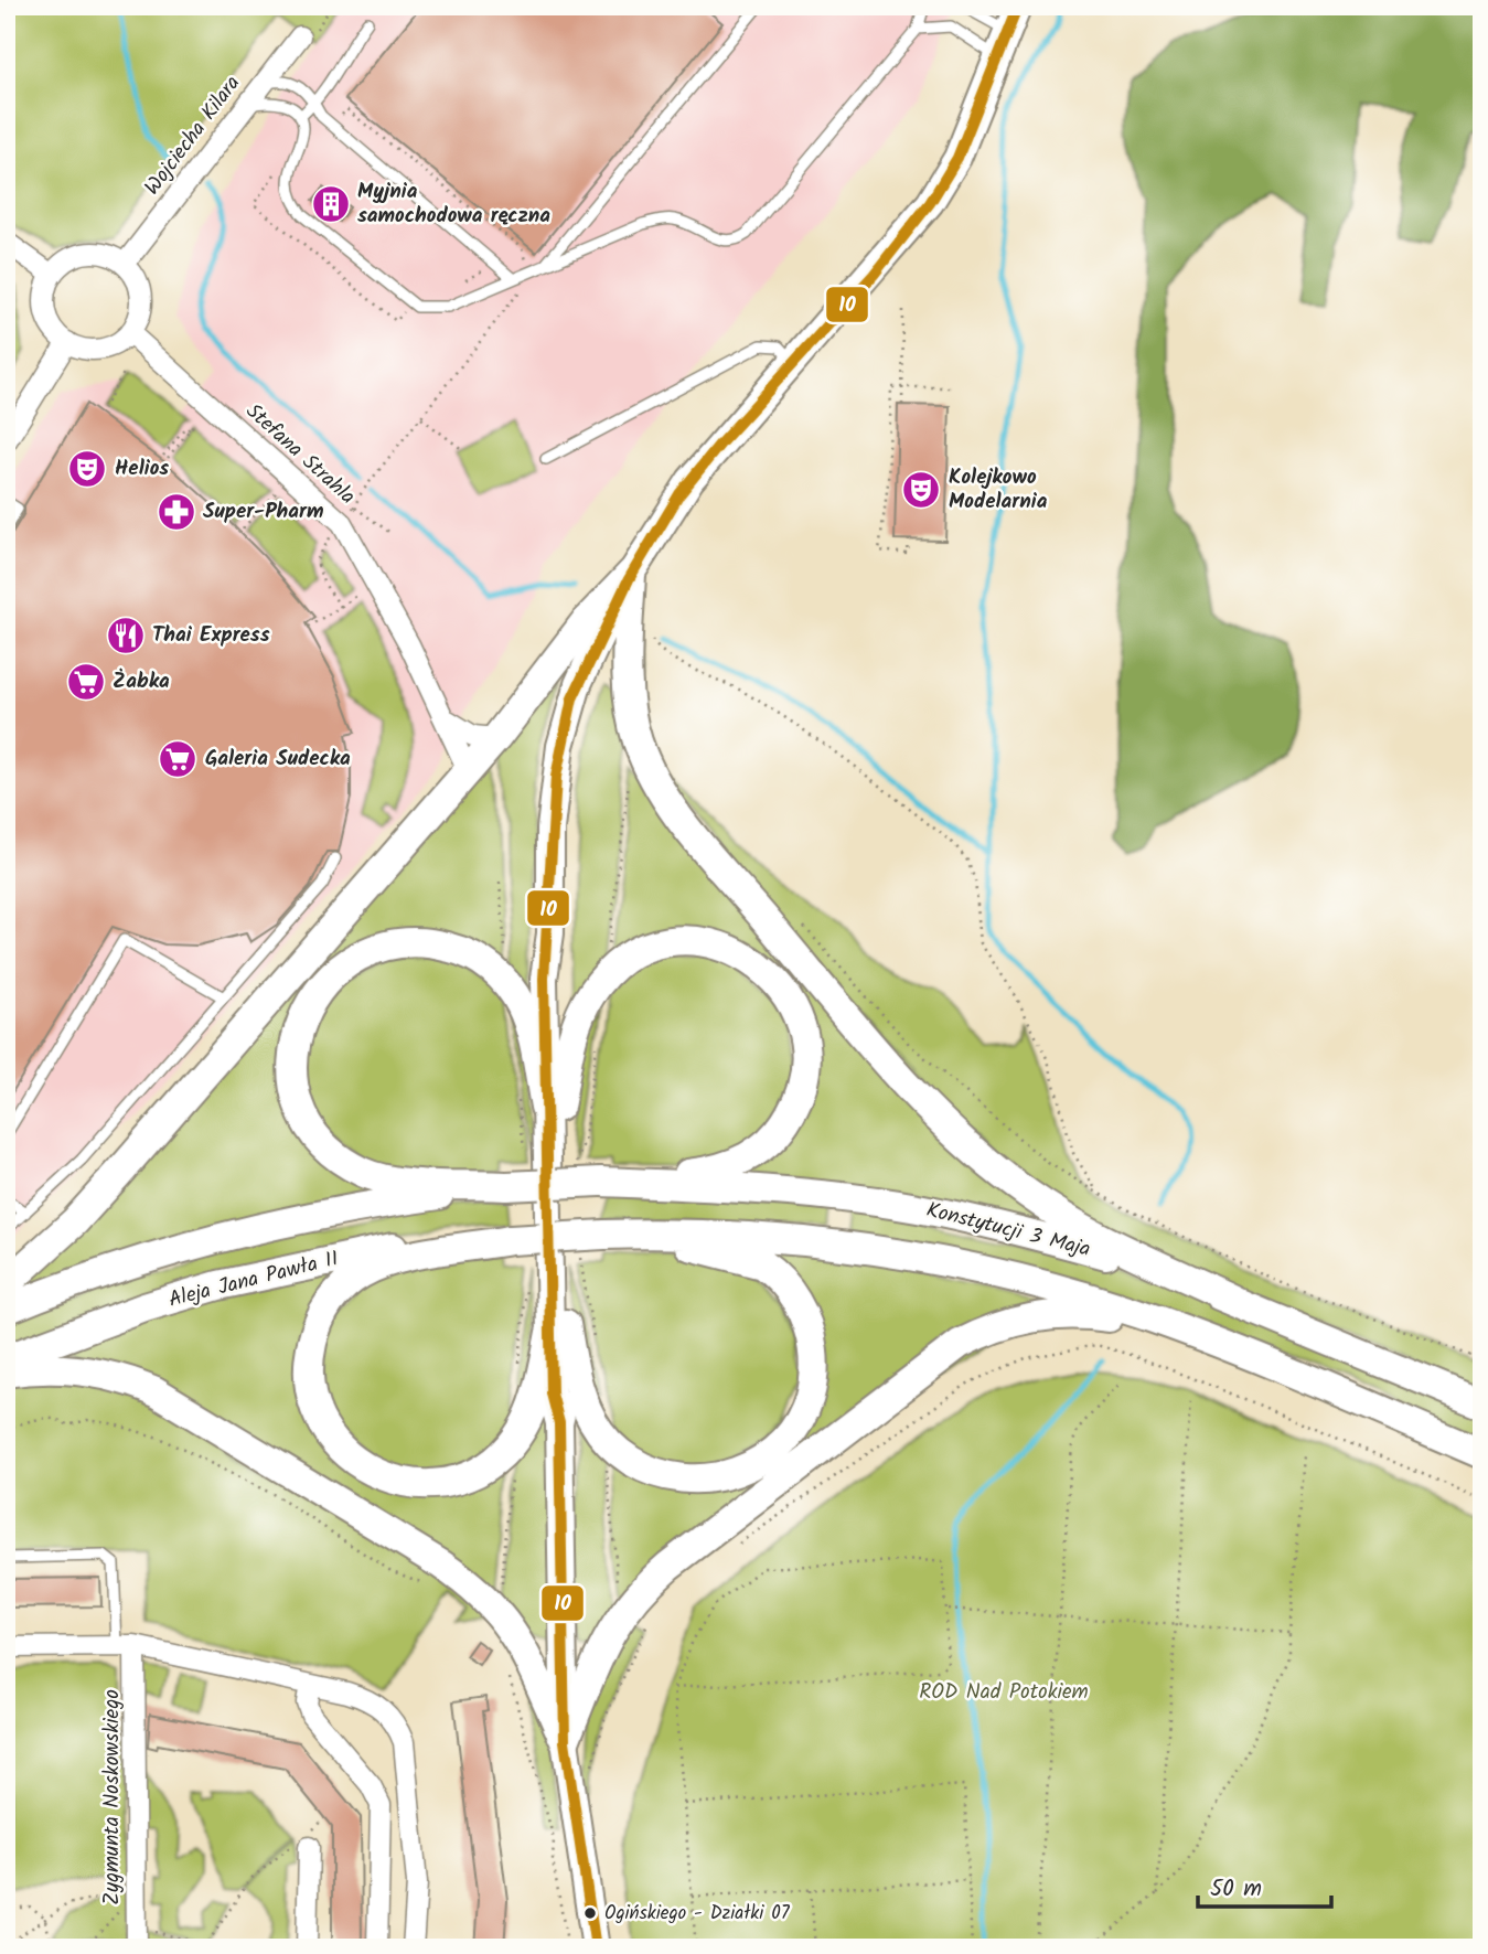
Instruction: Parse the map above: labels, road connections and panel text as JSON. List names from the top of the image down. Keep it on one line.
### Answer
{"streets":{"main road":["Konstytucji 3 Maja","Aleja Jana Pawła II"],"street":["Wojciecha Kilara","Stefana Strahla","Zygmunta Noskowskiego"]},"crossings":[["Wojciecha Kilara","Stefana Strahla"]],"parks":["ROD Nad Potokiem"],"places":{"building":["Myjnia samochodowa ręczna"],"theatre":["Helios","Kolejkowo Modelarnia"],"pharmacy":["Super-Pharm"],"restaurant":["Thai Express"],"supermarket":["Żabka","Galeria Sudecka"],"other":["Ogińskiego - Działki 07"]},"lines":["transit line 10"],"scale_bar":"50 m"}
